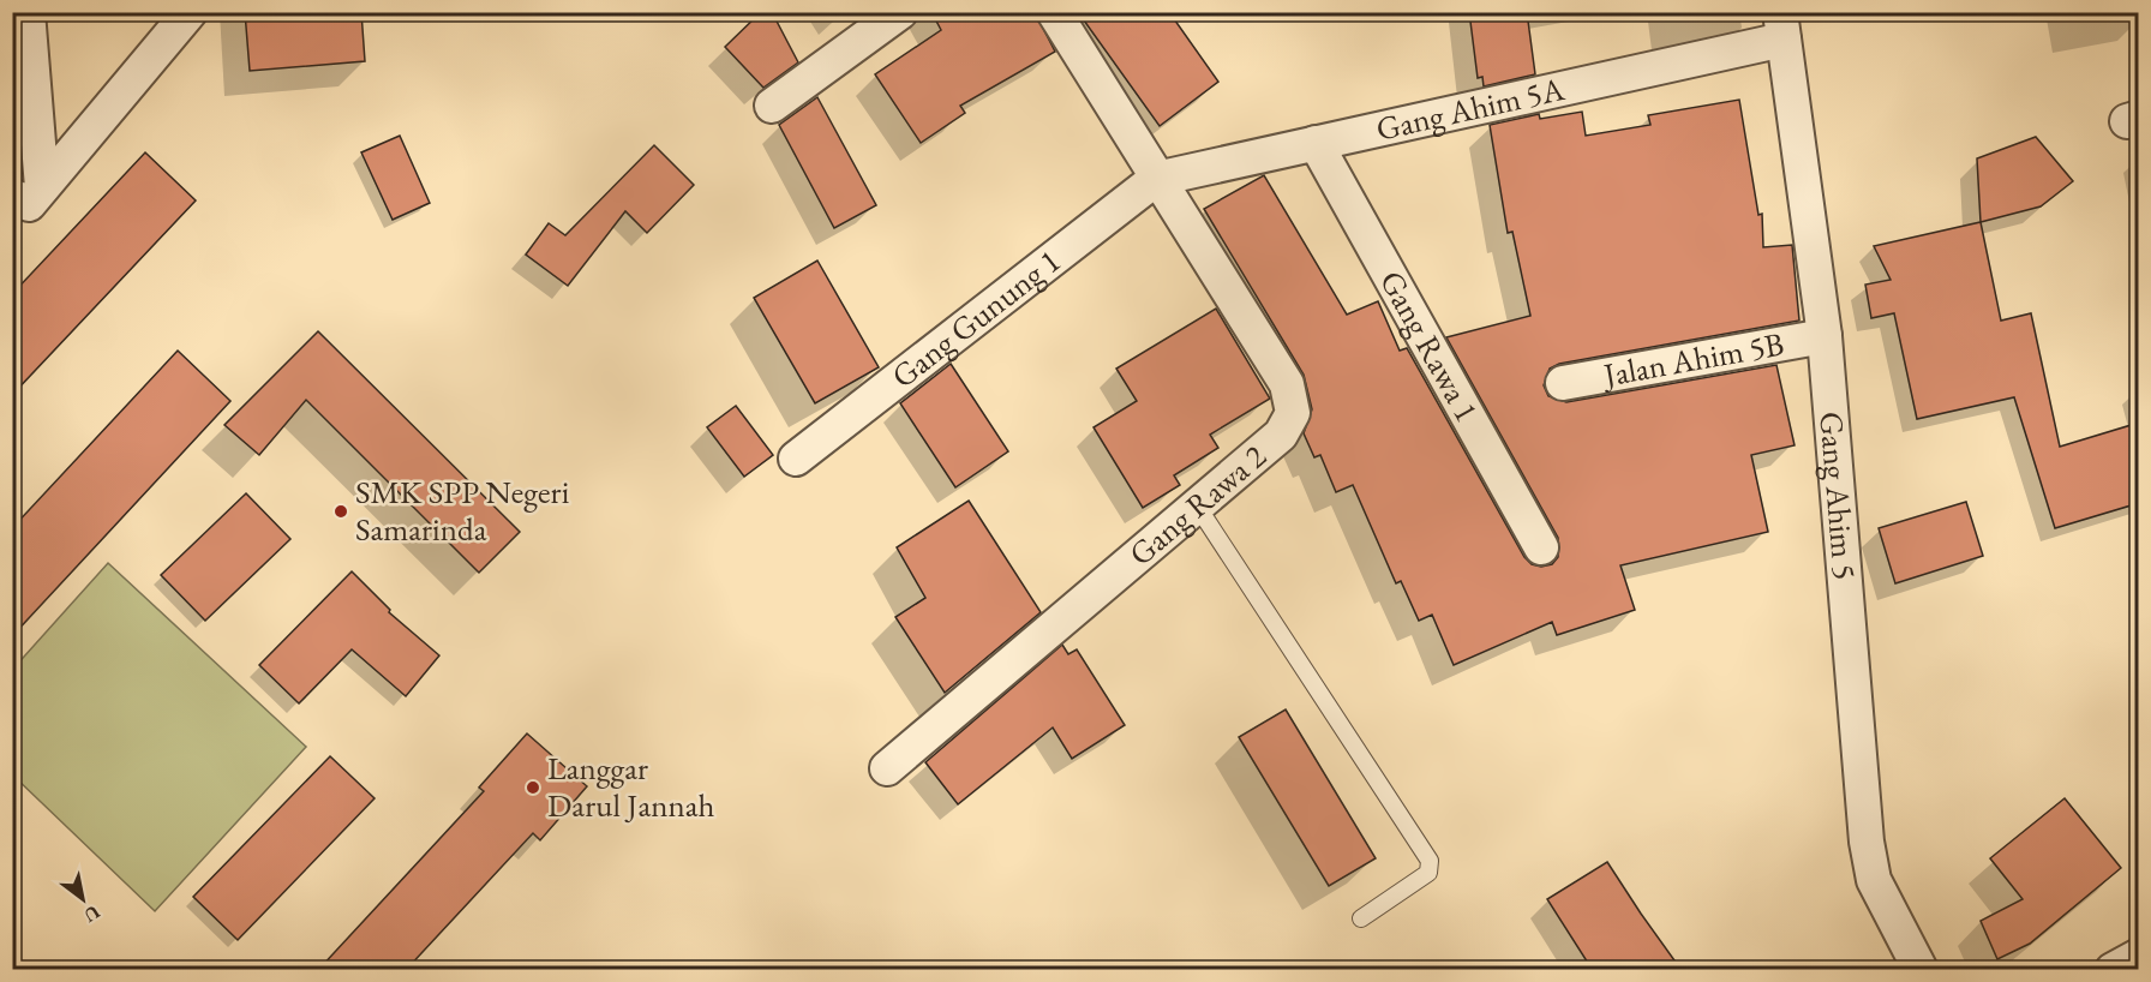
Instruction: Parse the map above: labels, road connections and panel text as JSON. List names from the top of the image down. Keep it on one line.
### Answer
{"streets":{"street":["Gang Ahim 5A","Gang Gunung 1","Gang Rawa 1","Jalan Ahim 5B","Gang Ahim 5","Gang Rawa 2"]},"crossings":[["Gang Ahim 5A","Gang Gunung 1"],["Gang Ahim 5A","Gang Rawa 1"],["Gang Ahim 5A","Gang Ahim 5"],["Gang Ahim 5A","Gang Rawa 2"],["Gang Gunung 1","Gang Rawa 2"],["Jalan Ahim 5B","Gang Ahim 5"]],"places":["SMK SPP Negeri Samarinda","Langgar Darul Jannah"],"north":"bottom right"}
